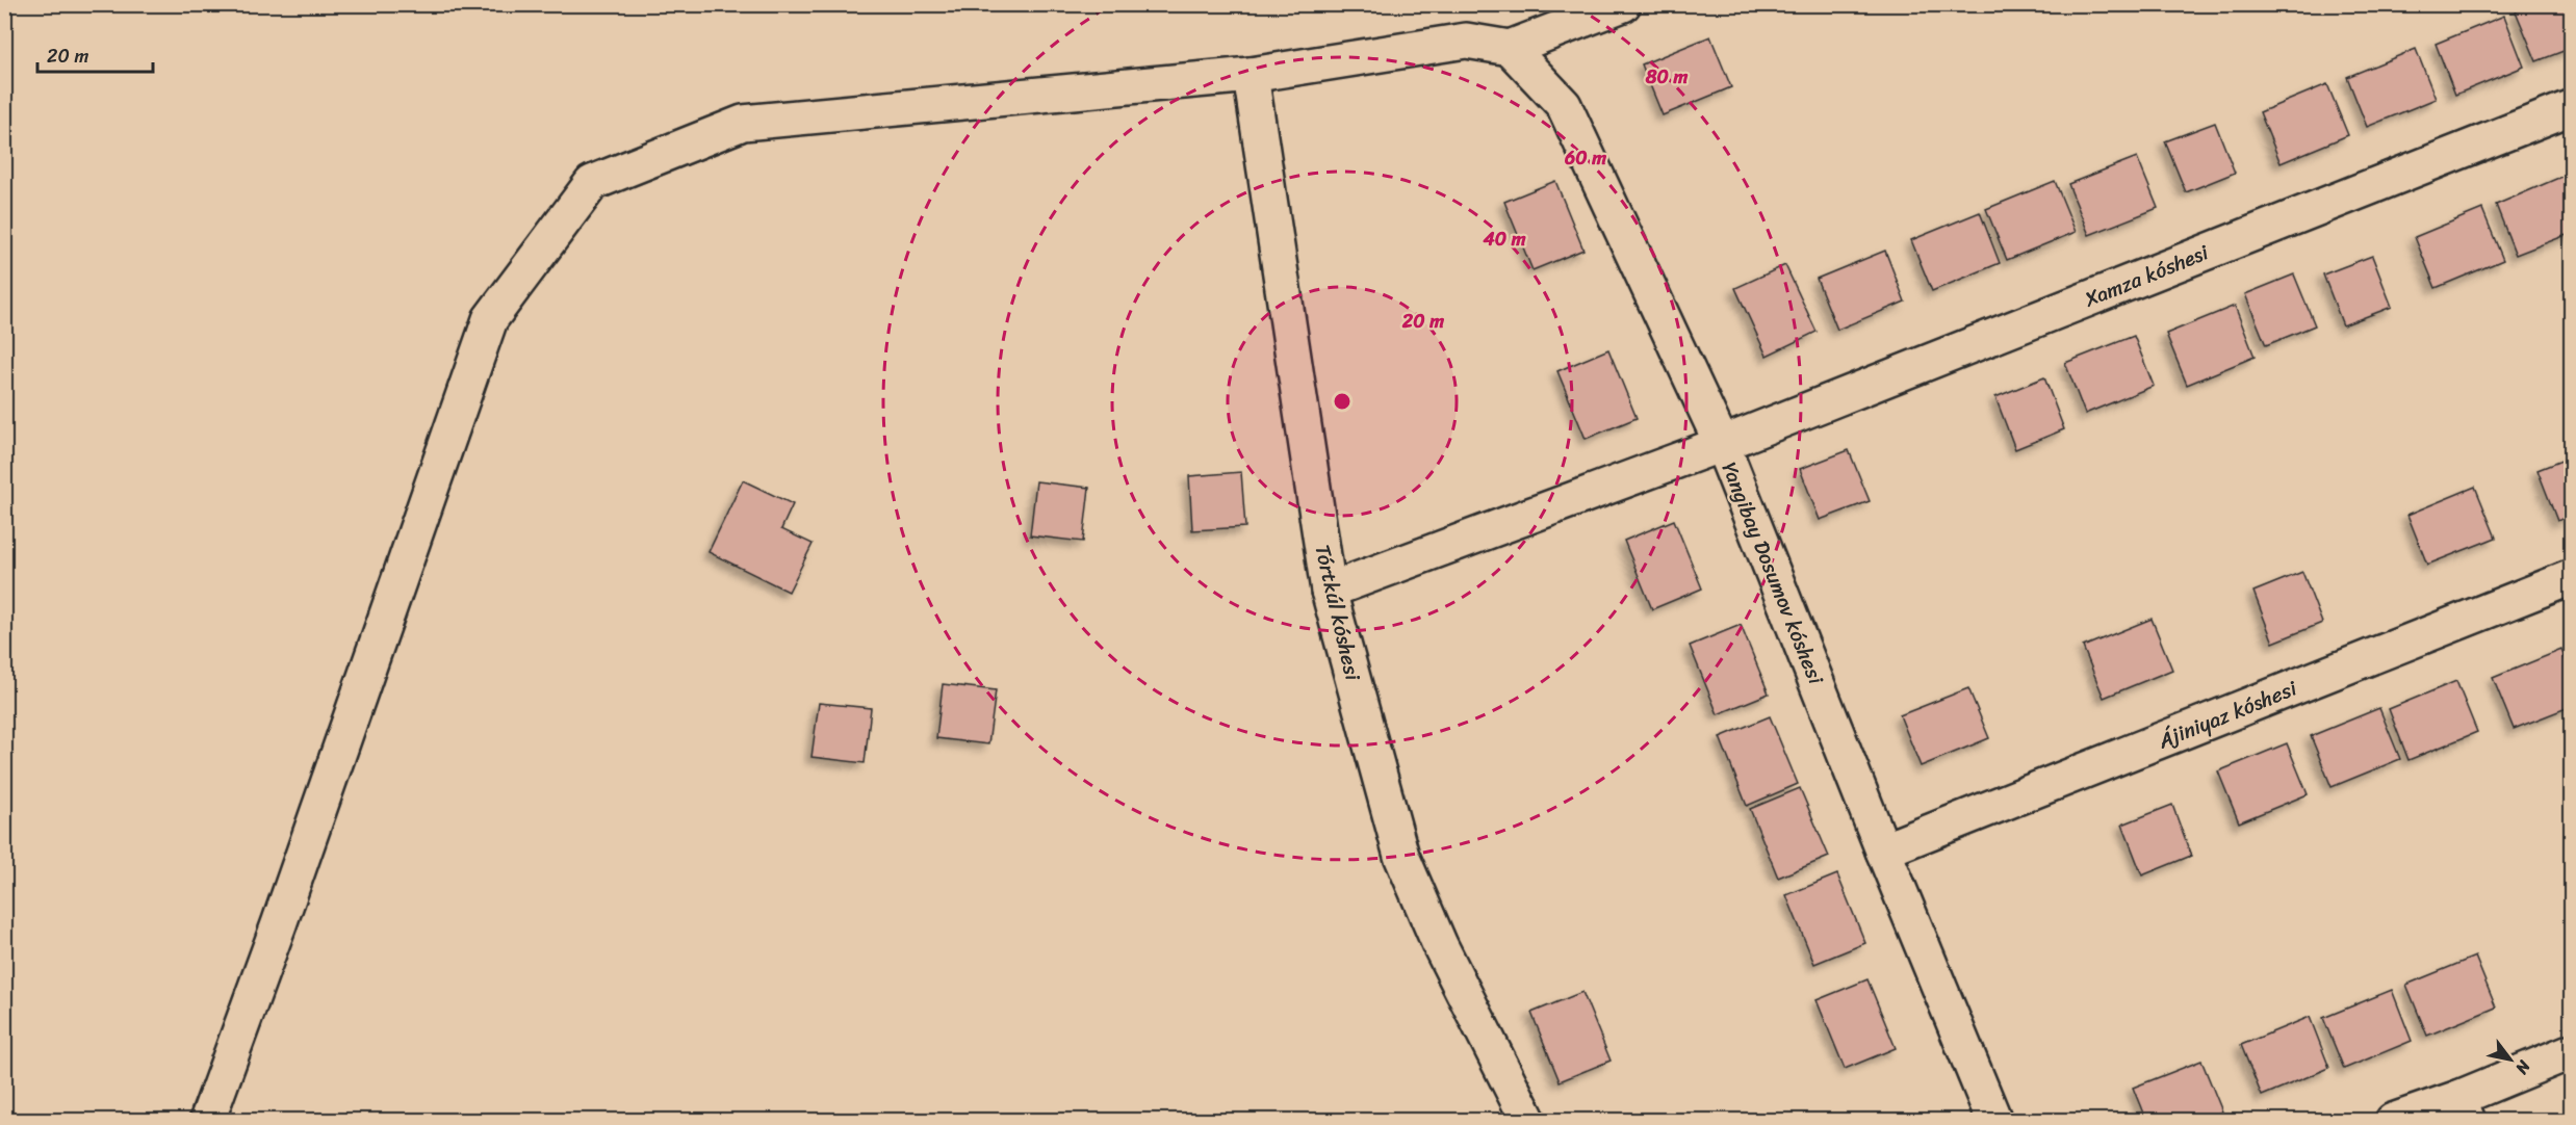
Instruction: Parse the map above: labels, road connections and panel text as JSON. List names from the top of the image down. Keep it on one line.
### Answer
{"streets":{"street":["Xamza kóshesi","Yangibay Dosumov kóshesi","Tórtkúl kóshesi","Ájiniyaz kóshesi"]},"crossings":[["Xamza kóshesi","Yangibay Dosumov kóshesi"],["Xamza kóshesi","Tórtkúl kóshesi"],["Yangibay Dosumov kóshesi","Ájiniyaz kóshesi"]],"scale_bar":"20 m","north":"bottom right","rings":["80 m","60 m","40 m","20 m"]}
